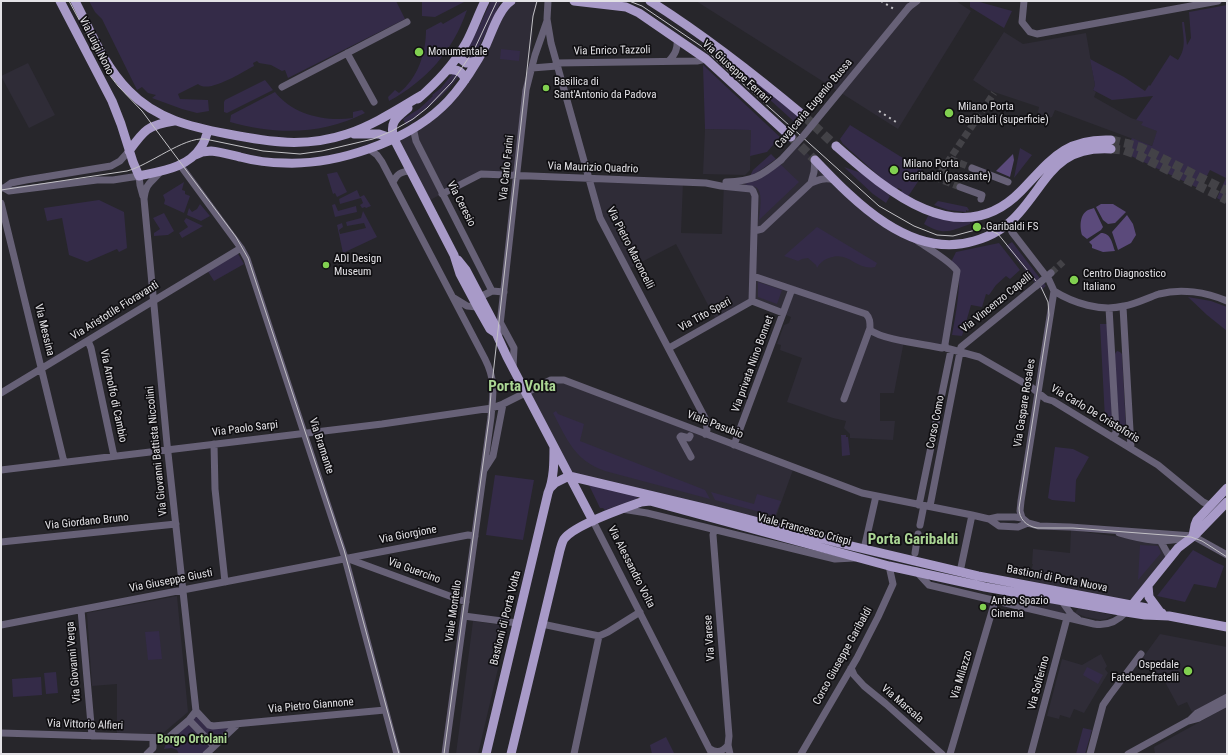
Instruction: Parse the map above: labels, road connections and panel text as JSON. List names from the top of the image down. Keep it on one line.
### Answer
{"streets":{"main road":["Via Luigi Nono","Via Giuseppe Ferrari","Viale Francesco Crispi","Via Alessandro Volta","Bastioni di Porta Nuova","Bastioni di Porta Volta"],"street":["Via Enrico Tazzoli","Cavalcavia Eugenio Bussa","Via Carlo Farini","Via Maurizio Quadrio","Via Ceresio","Via Pietro Maroncelli","Via Vincenzo Capelli","Via Aristotile Fioravanti","Via Tito Speri","Via Messina","Via privata Nino Bonnet","Via Arnolfo di Cambio","Via Gaspare Rosales","Via Carlo De Cristoforis","Corso Como","Viale Pasubio","Via Paolo Sarpi","Via Bramante","Via Giovanni Battista Niccolini","Via Giordano Bruno","Via Giorgione","Via Guercino","Via Giuseppe Giusti","Viale Montello","Via Varese","Corso Giuseppe Garibaldi","Via Giovanni Verga","Via Milazzo","Via Solferino","Via Marsala","Via Pietro Giannone","Via Vittorio Alfieri"]},"crossings":[["Via Luigi Nono","Via Giovanni Battista Niccolini"],["Via Enrico Tazzoli","Via Giuseppe Ferrari"],["Via Enrico Tazzoli","Via Carlo Farini"],["Via Enrico Tazzoli","Via Pietro Maroncelli"],["Cavalcavia Eugenio Bussa","Via Maurizio Quadrio"],["Via Carlo Farini","Via Maurizio Quadrio"],["Via Carlo Farini","Via Pietro Maroncelli"],["Via Carlo Farini","Via Alessandro Volta"],["Via Maurizio Quadrio","Via Ceresio"],["Via Maurizio Quadrio","Via Pietro Maroncelli"],["Via Pietro Maroncelli","Via Tito Speri"],["Via Pietro Maroncelli","Viale Pasubio"],["Via Vincenzo Capelli","Via Carlo De Cristoforis"],["Via Vincenzo Capelli","Corso Como"],["Via Aristotile Fioravanti","Via Messina"],["Via Aristotile Fioravanti","Via Arnolfo di Cambio"],["Via Aristotile Fioravanti","Via Bramante"],["Via Aristotile Fioravanti","Via Giovanni Battista Niccolini"],["Via Tito Speri","Via privata Nino Bonnet"],["Via Messina","Via Paolo Sarpi"],["Via privata Nino Bonnet","Viale Pasubio"],["Via Arnolfo di Cambio","Via Paolo Sarpi"],["Via Gaspare Rosales","Via Carlo De Cristoforis"],["Via Gaspare Rosales","Viale Pasubio"],["Via Carlo De Cristoforis","Corso Como"],["Corso Como","Viale Pasubio"],["Viale Pasubio","Via Paolo Sarpi"],["Via Paolo Sarpi","Via Bramante"],["Via Paolo Sarpi","Via Giovanni Battista Niccolini"],["Via Paolo Sarpi","Via Alessandro Volta"],["Via Paolo Sarpi","Viale Montello"],["Via Bramante","Via Giorgione"],["Via Bramante","Via Guercino"],["Via Bramante","Via Giuseppe Giusti"],["Via Bramante","Via Pietro Giannone"],["Via Giovanni Battista Niccolini","Via Giordano Bruno"],["Via Giovanni Battista Niccolini","Via Giuseppe Giusti"],["Via Giovanni Battista Niccolini","Via Pietro Giannone"],["Viale Francesco Crispi","Via Alessandro Volta"],["Viale Francesco Crispi","Bastioni di Porta Nuova"],["Viale Francesco Crispi","Via Varese"],["Via Giorgione","Via Guercino"],["Via Giorgione","Via Giuseppe Giusti"],["Via Giorgione","Viale Montello"],["Via Alessandro Volta","Bastioni di Porta Volta"],["Via Guercino","Via Giuseppe Giusti"],["Via Guercino","Viale Montello"],["Via Giuseppe Giusti","Via Giovanni Verga"],["Corso Giuseppe Garibaldi","Via Marsala"],["Via Giovanni Verga","Via Vittorio Alfieri"]],"districts":["Porta Volta","Porta Garibaldi","Borgo Ortolani"],"places":["Monumentale","Basilica di Sant'Antonio da Padova","Milano Porta Garibaldi (superficie)","Milano Porta Garibaldi (passante)","Garibaldi FS","ADI Design Museum","Centro Diagnostico Italiano","Anteo Spazio Cinema","Ospedale Fatebenefratelli"]}
